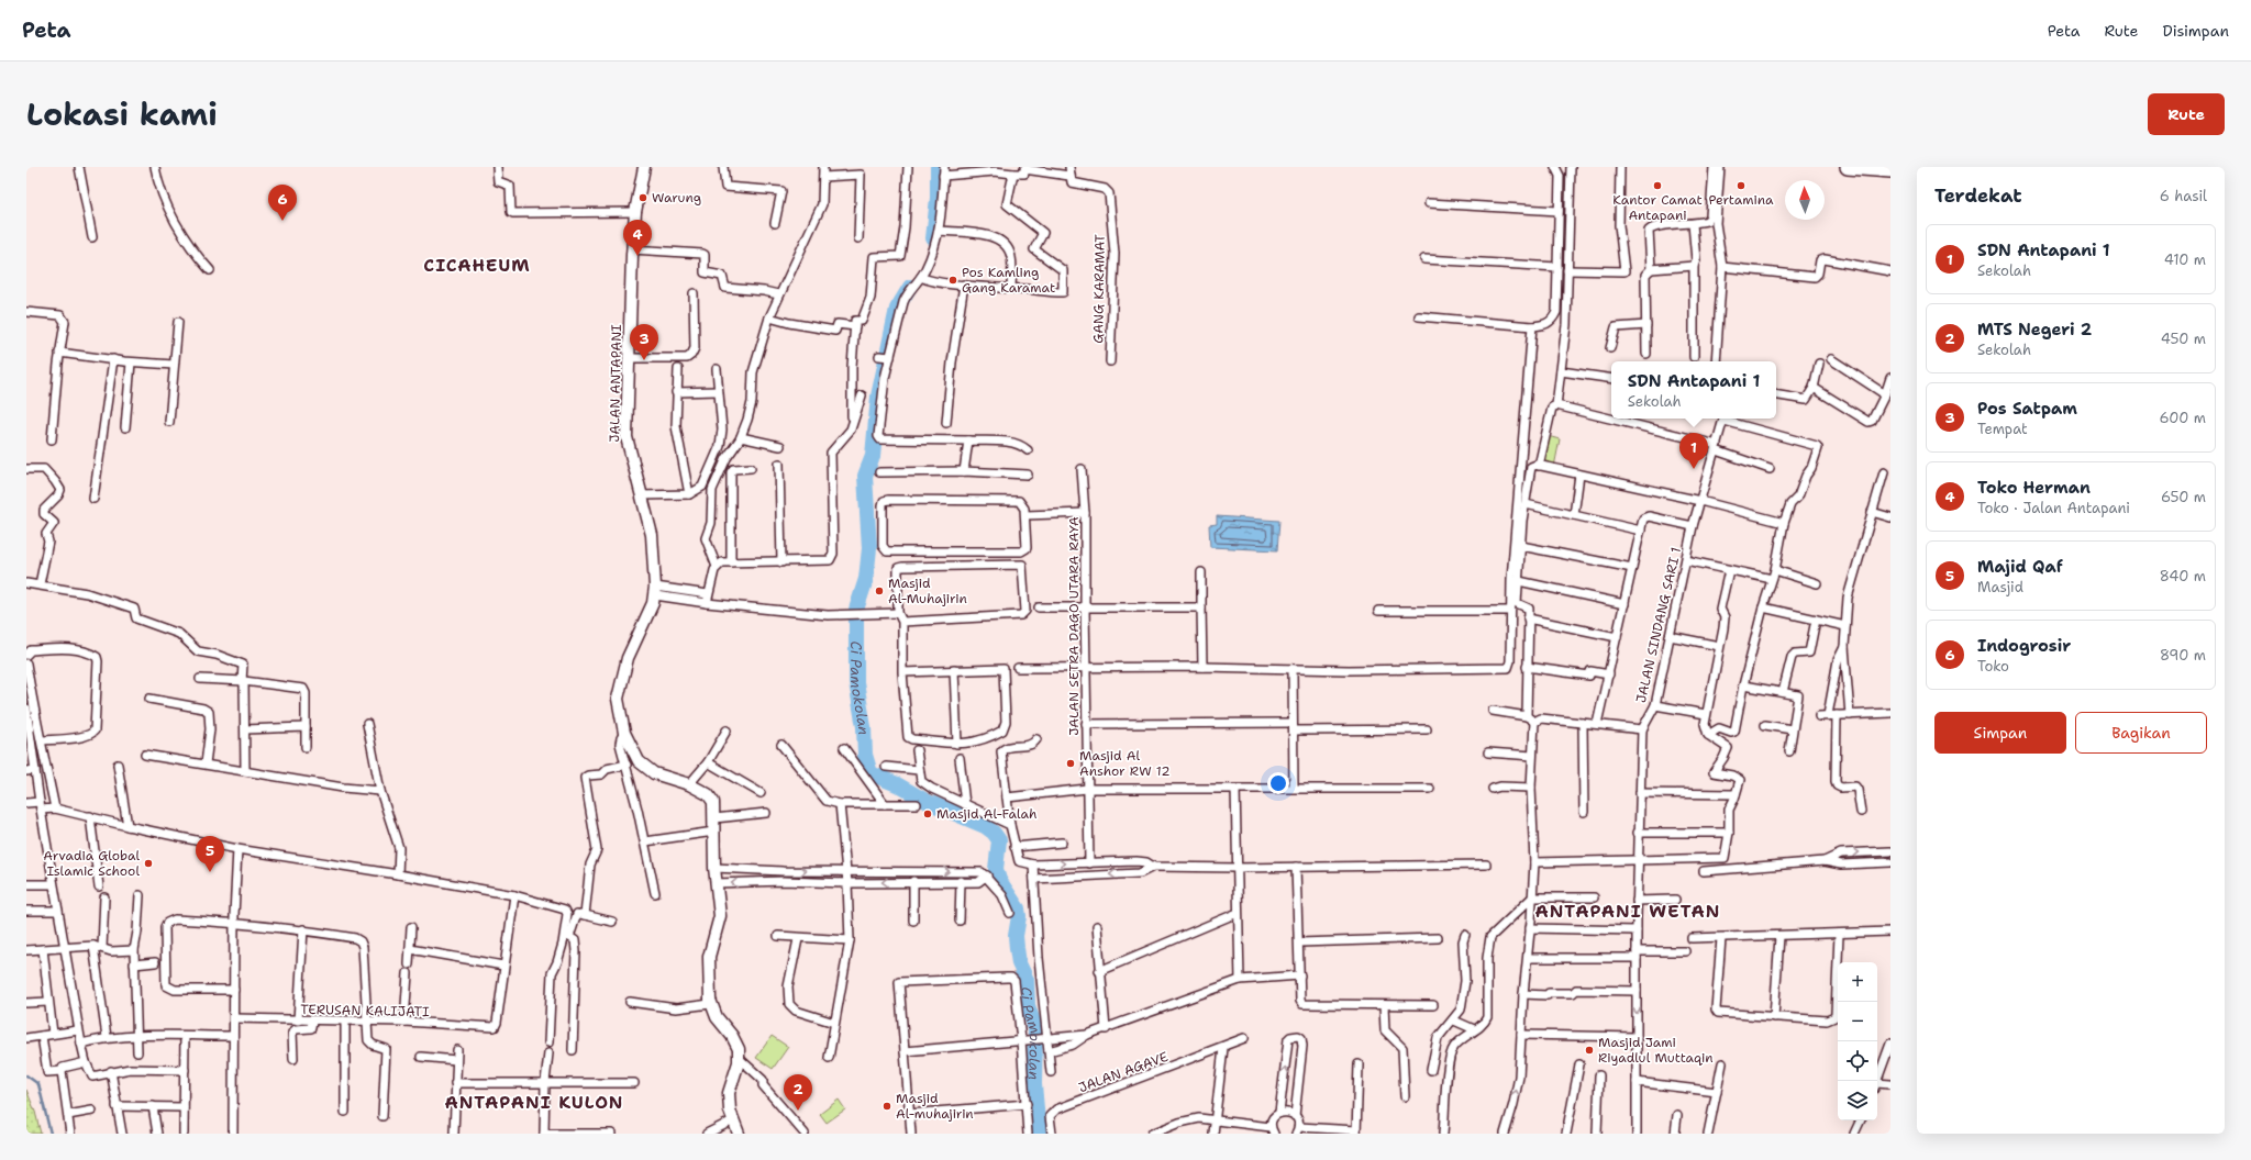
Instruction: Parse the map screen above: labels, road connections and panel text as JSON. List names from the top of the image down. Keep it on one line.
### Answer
{"streets":{"street":["GANG KARAMAT","JALAN ANTAPANI","JALAN SINDANG SARI 1","JALAN SETRA DAGO UTARA RAYA","TERUSAN KALIJATI","JALAN AGAVE"]},"districts":["CICAHEUM","ANTAPANI WETAN","ANTAPANI KULON"],"water":["Ci Pamokolan"],"places":["Kantor Camat Antapani","Pertamina","Warung","Pos Kamling Gang Karamat","Masjid Al-Muhajirin","Masjid Al Anshor RW 12","Masjid Al-Falah","Arvadia Global Islamic School","Masjid Jami Riyadlul Muttaqin","Masjid Al-muhajirin"],"north":"top","page":{"header":"Peta","nav":["Peta","Rute","Disimpan"],"title":"Lokasi kami","buttons":["Rute",["Simpan","Bagikan"]],"heading":["Terdekat","6 hasil"],"pins":["6","4","3","1","5","2"],"list":[{"mark":"1","name":"SDN Antapani 1","note":"Sekolah","value":"410 m"},{"mark":"2","name":"MTS Negeri 2","note":"Sekolah","value":"450 m"},{"mark":"3","name":"Pos Satpam","note":"Tempat","value":"600 m"},{"mark":"4","name":"Toko Herman","note":"Toko · Jalan Antapani","value":"650 m"},{"mark":"5","name":"Majid Qaf","note":"Masjid","value":"840 m"},{"mark":"6","name":"Indogrosir","note":"Toko","value":"890 m"}],"popup":["SDN Antapani 1","Sekolah"],"map_buttons":["+","−"]}}
